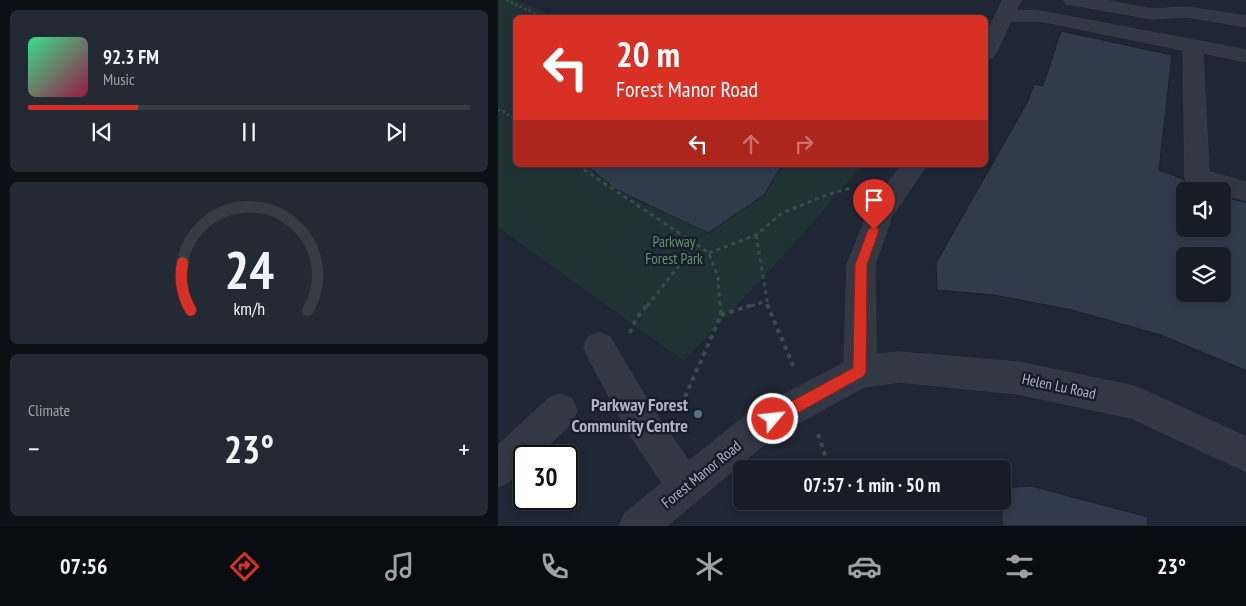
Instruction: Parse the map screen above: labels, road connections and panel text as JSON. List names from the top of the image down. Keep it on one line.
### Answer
{"streets":{"street":["Helen Lu Road","Forest Manor Road"]},"crossings":[["Helen Lu Road","Forest Manor Road"]],"parks":["Parkway Forest Park"],"places":["Parkway Forest Community Centre"],"page":{"turn":["20 m","Forest Manor Road"],"song":["92.3 FM","Music"],"tile":"Climate","heat":["−","23°","+"],"limit":"30","trip":"07:57 · 1 min · 50 m","tabs":["07:56","23°"],"gauge":["24","km/h"]}}
